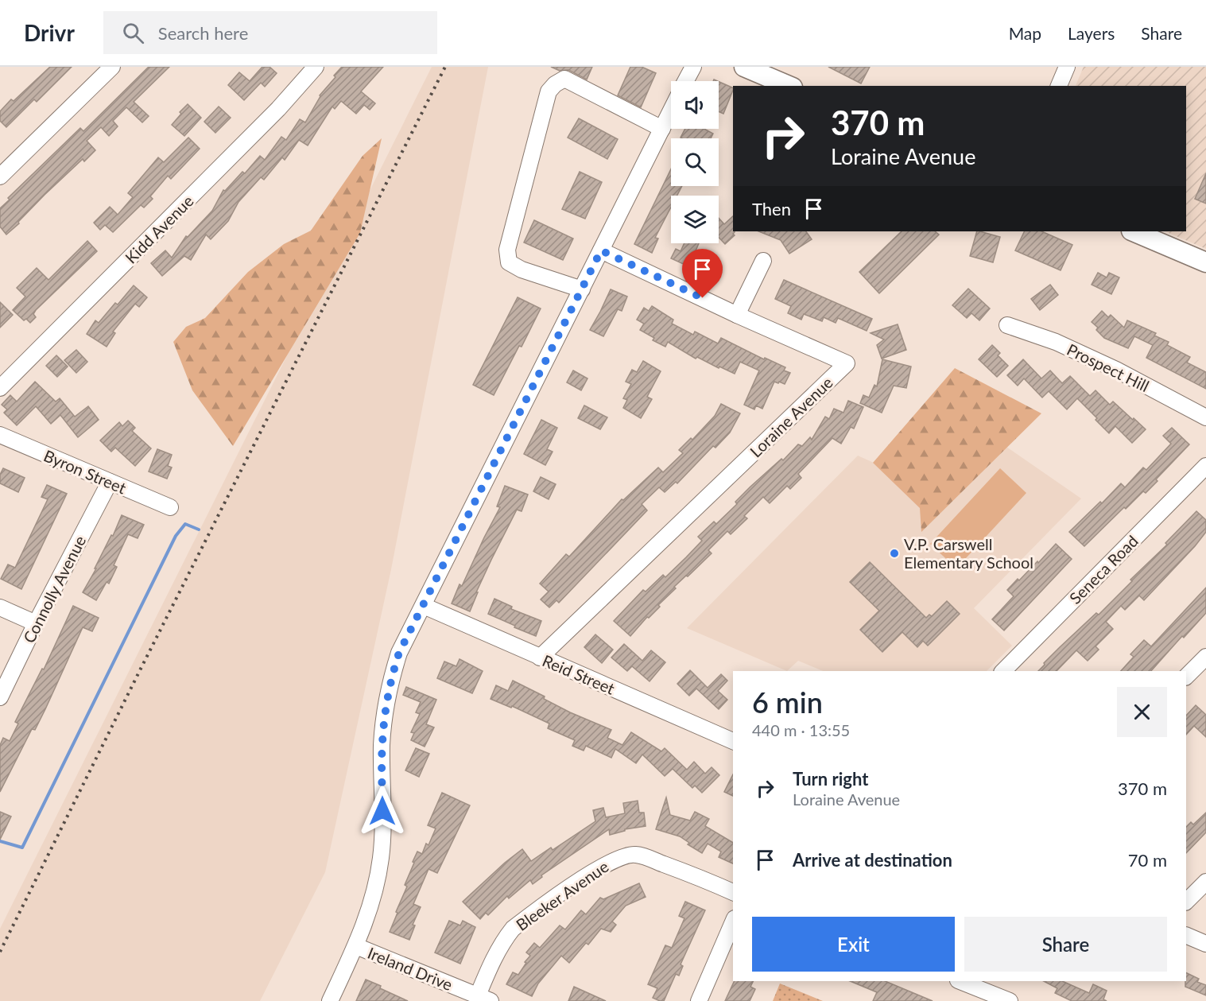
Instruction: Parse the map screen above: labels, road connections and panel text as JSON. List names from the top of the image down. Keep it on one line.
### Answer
{"streets":{"street":["Kidd Avenue","Prospect Hill","Loraine Avenue","Byron Street","Seneca Road","Connolly Avenue","Reid Street","Bleeker Avenue","Ireland Drive"]},"crossings":[["Loraine Avenue","Reid Street"],["Byron Street","Connolly Avenue"],["Bleeker Avenue","Ireland Drive"]],"places":["V.P. Carswell Elementary School"],"page":{"header":"Drivr","search":"Search here","nav":["Map","Layers","Share"],"turn":["370 m","Loraine Avenue"],"then":"Then","heading":["6 min","440 m · 13:55"],"list":[{"name":"Turn right","note":"Loraine Avenue","value":"370 m"},{"name":"Arrive at destination","value":"70 m"}],"buttons":["Exit","Share"]}}
